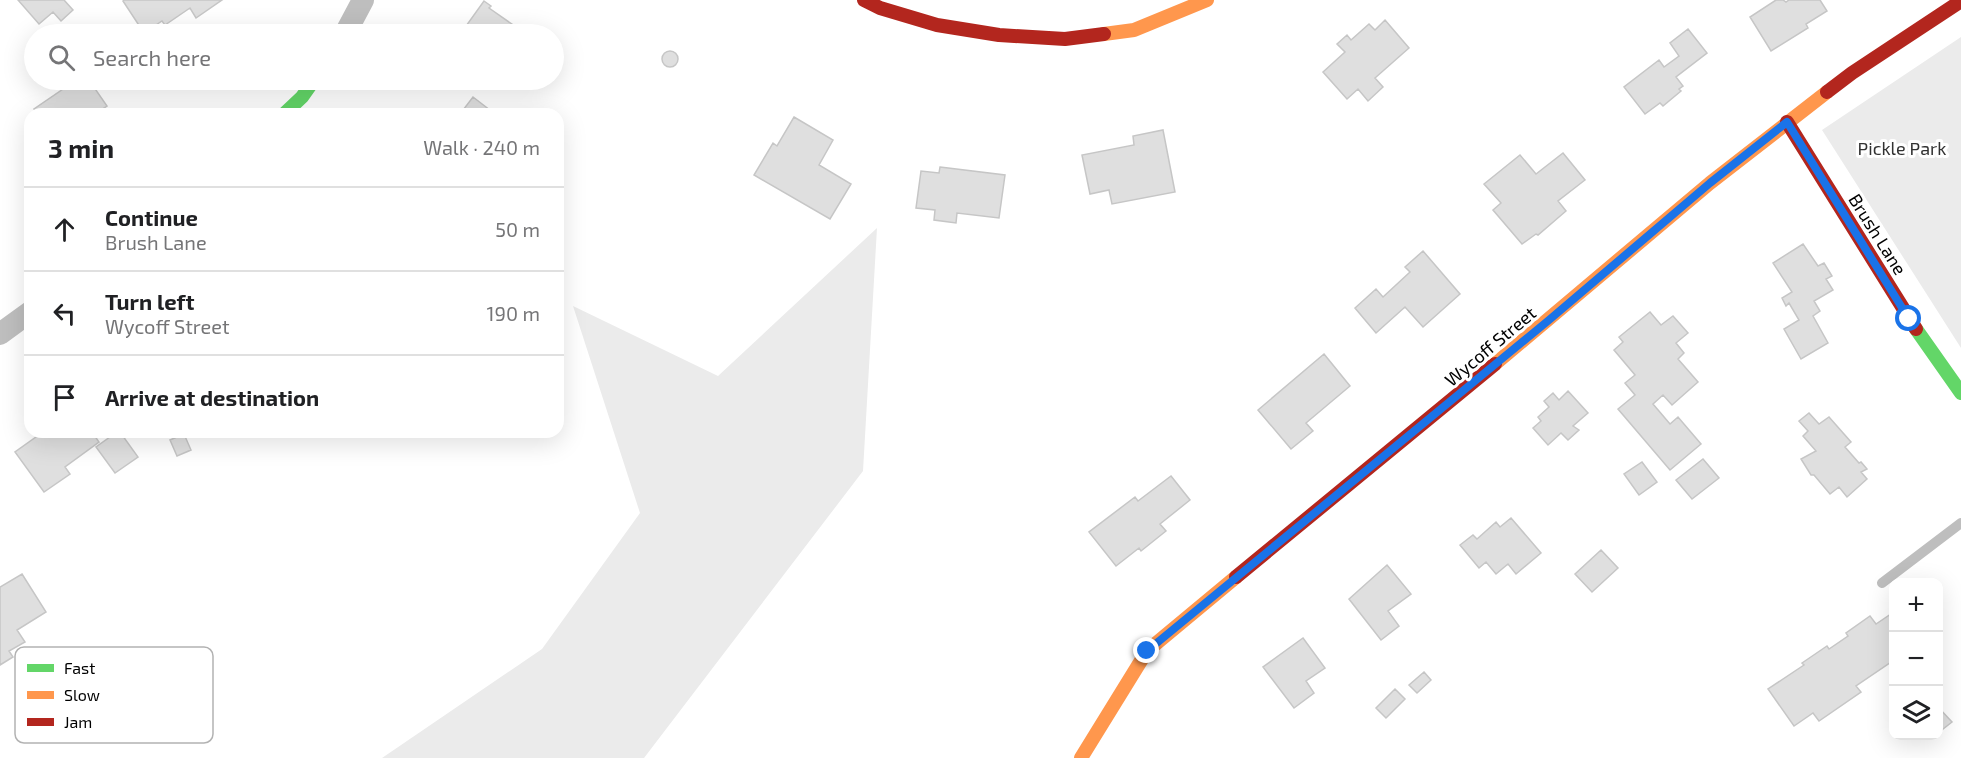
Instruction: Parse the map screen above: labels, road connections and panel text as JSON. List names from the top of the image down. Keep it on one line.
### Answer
{"streets":{"street":["Brush Lane","Wycoff Street"]},"crossings":[["Brush Lane","Wycoff Street"]],"parks":["Pickle Park"],"legend":["Fast","Slow","Jam"],"page":{"search":"Search here","heading":["3 min","Walk · 240 m"],"list":[["Continue","Brush Lane","50 m"],["Turn left","Wycoff Street","190 m"],"Arrive at destination"],"map_buttons":["+","−"]}}
